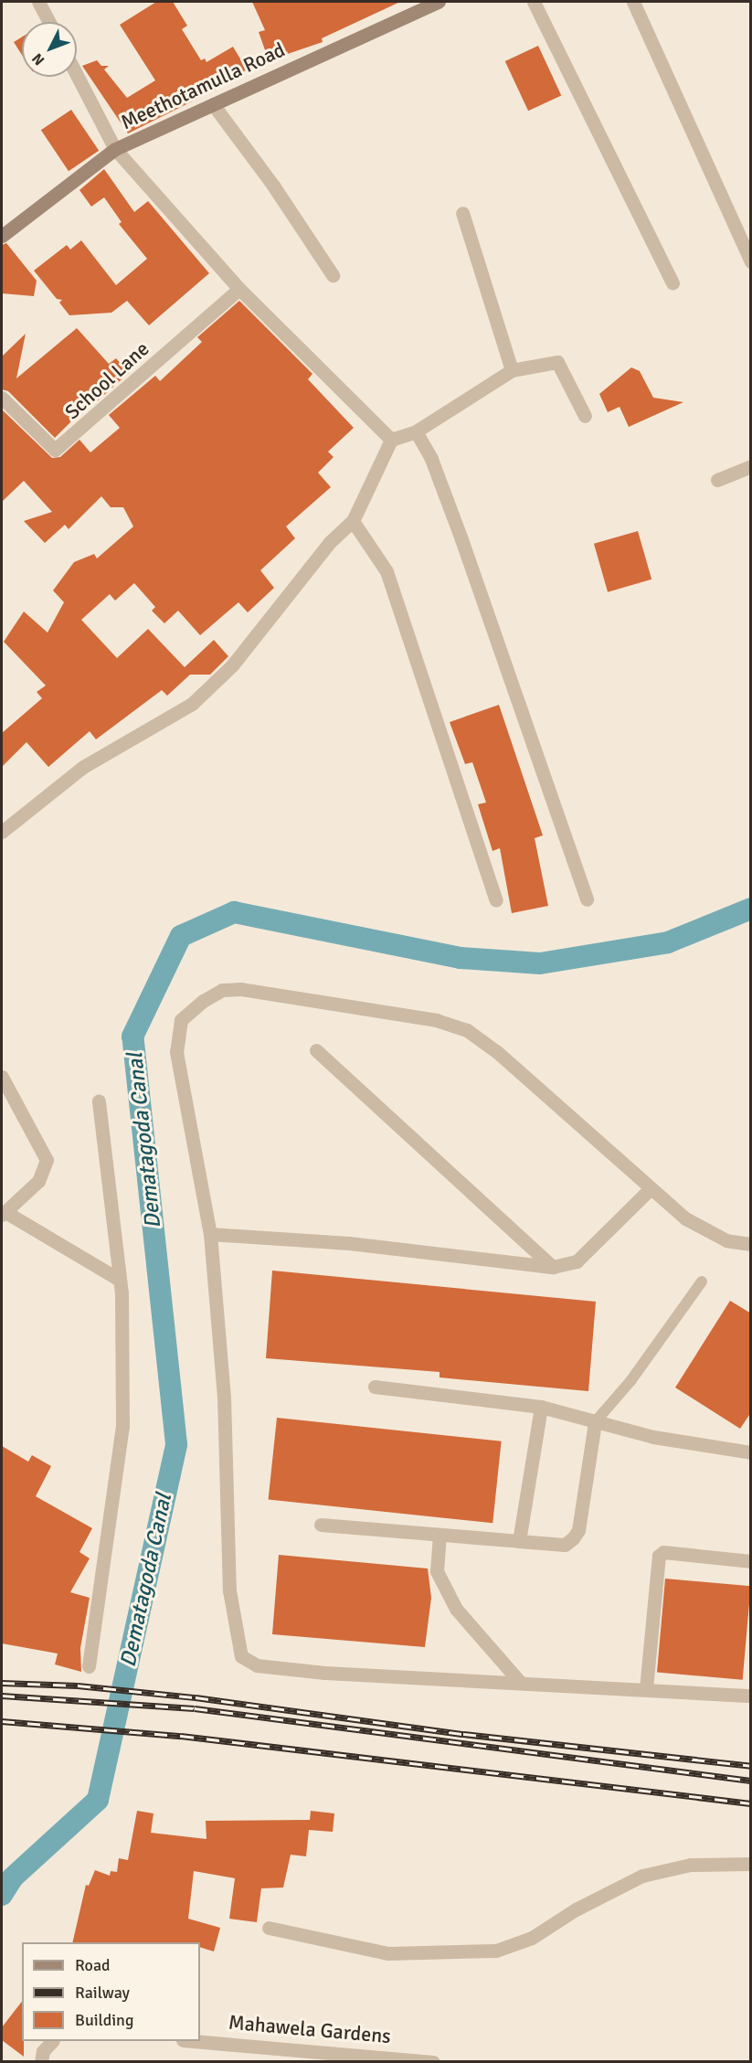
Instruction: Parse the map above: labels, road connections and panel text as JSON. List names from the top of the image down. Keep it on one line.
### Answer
{"streets":{"street":["Meethotamulla Road","School Lane","Mahawela Gardens"]},"water":["Dematagoda Canal"],"legend":["Road","Railway","Building"],"north":"bottom left"}
